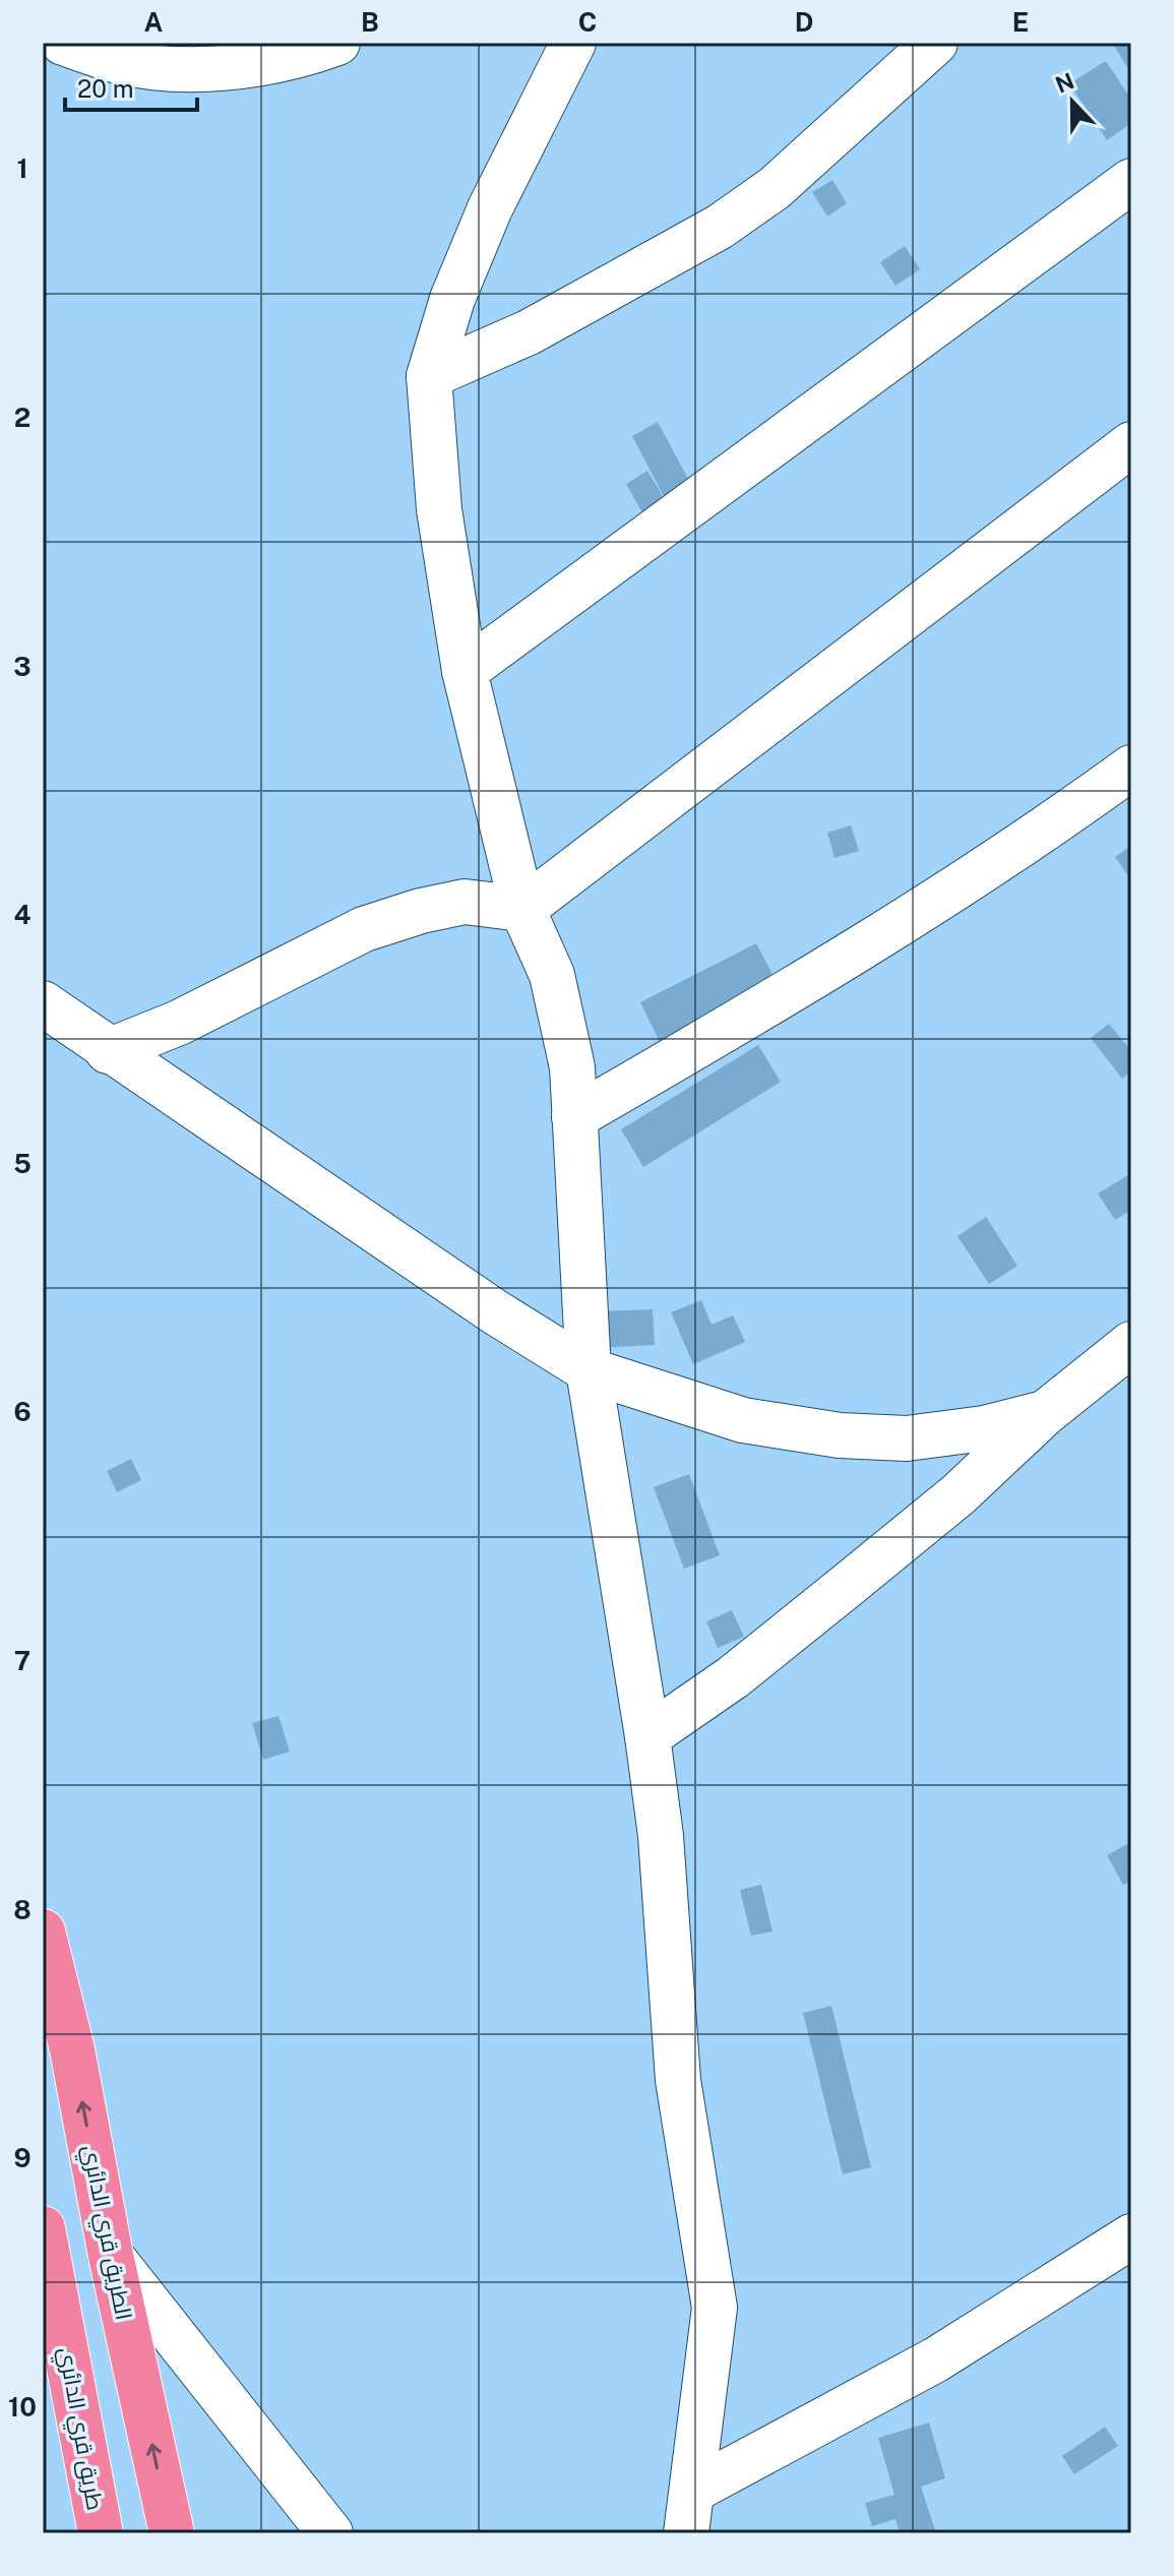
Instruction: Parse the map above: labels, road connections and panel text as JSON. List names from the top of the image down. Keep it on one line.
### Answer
{"streets":{"highway":["الطريق قري الدائري","طريق قري الدائري"]},"one_way":["الطريق قري الدائري"],"scale_bar":"20 m","north":"top","grid":{"columns":["A","B","C","D","E"],"rows":["1","2","3","4","5","6","7","8","9","10"]}}
